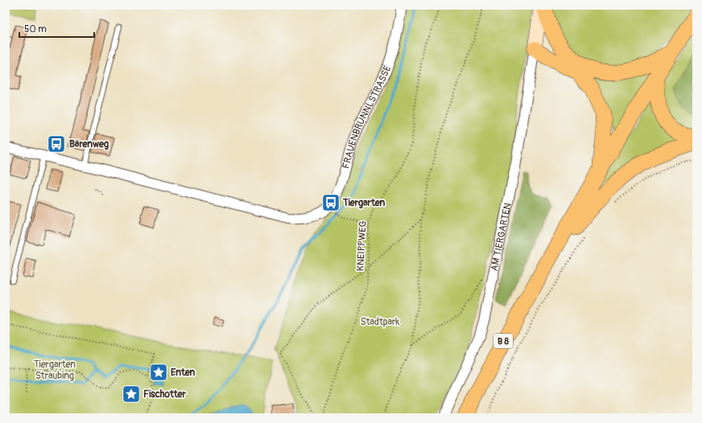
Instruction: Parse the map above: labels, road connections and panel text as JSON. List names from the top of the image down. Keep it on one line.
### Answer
{"streets":{"main road":["B 8"],"street":["FRAUENBRÜNNLSTRASSE","AM TIERGARTEN"],"path":["KNEIPPWEG"]},"parks":["Stadtpark","Tiergarten Straubing"],"places":{"bus stop":["Bärenweg","Tiergarten"],"place":["Enten","Fischotter"]},"scale_bar":"50 m"}
